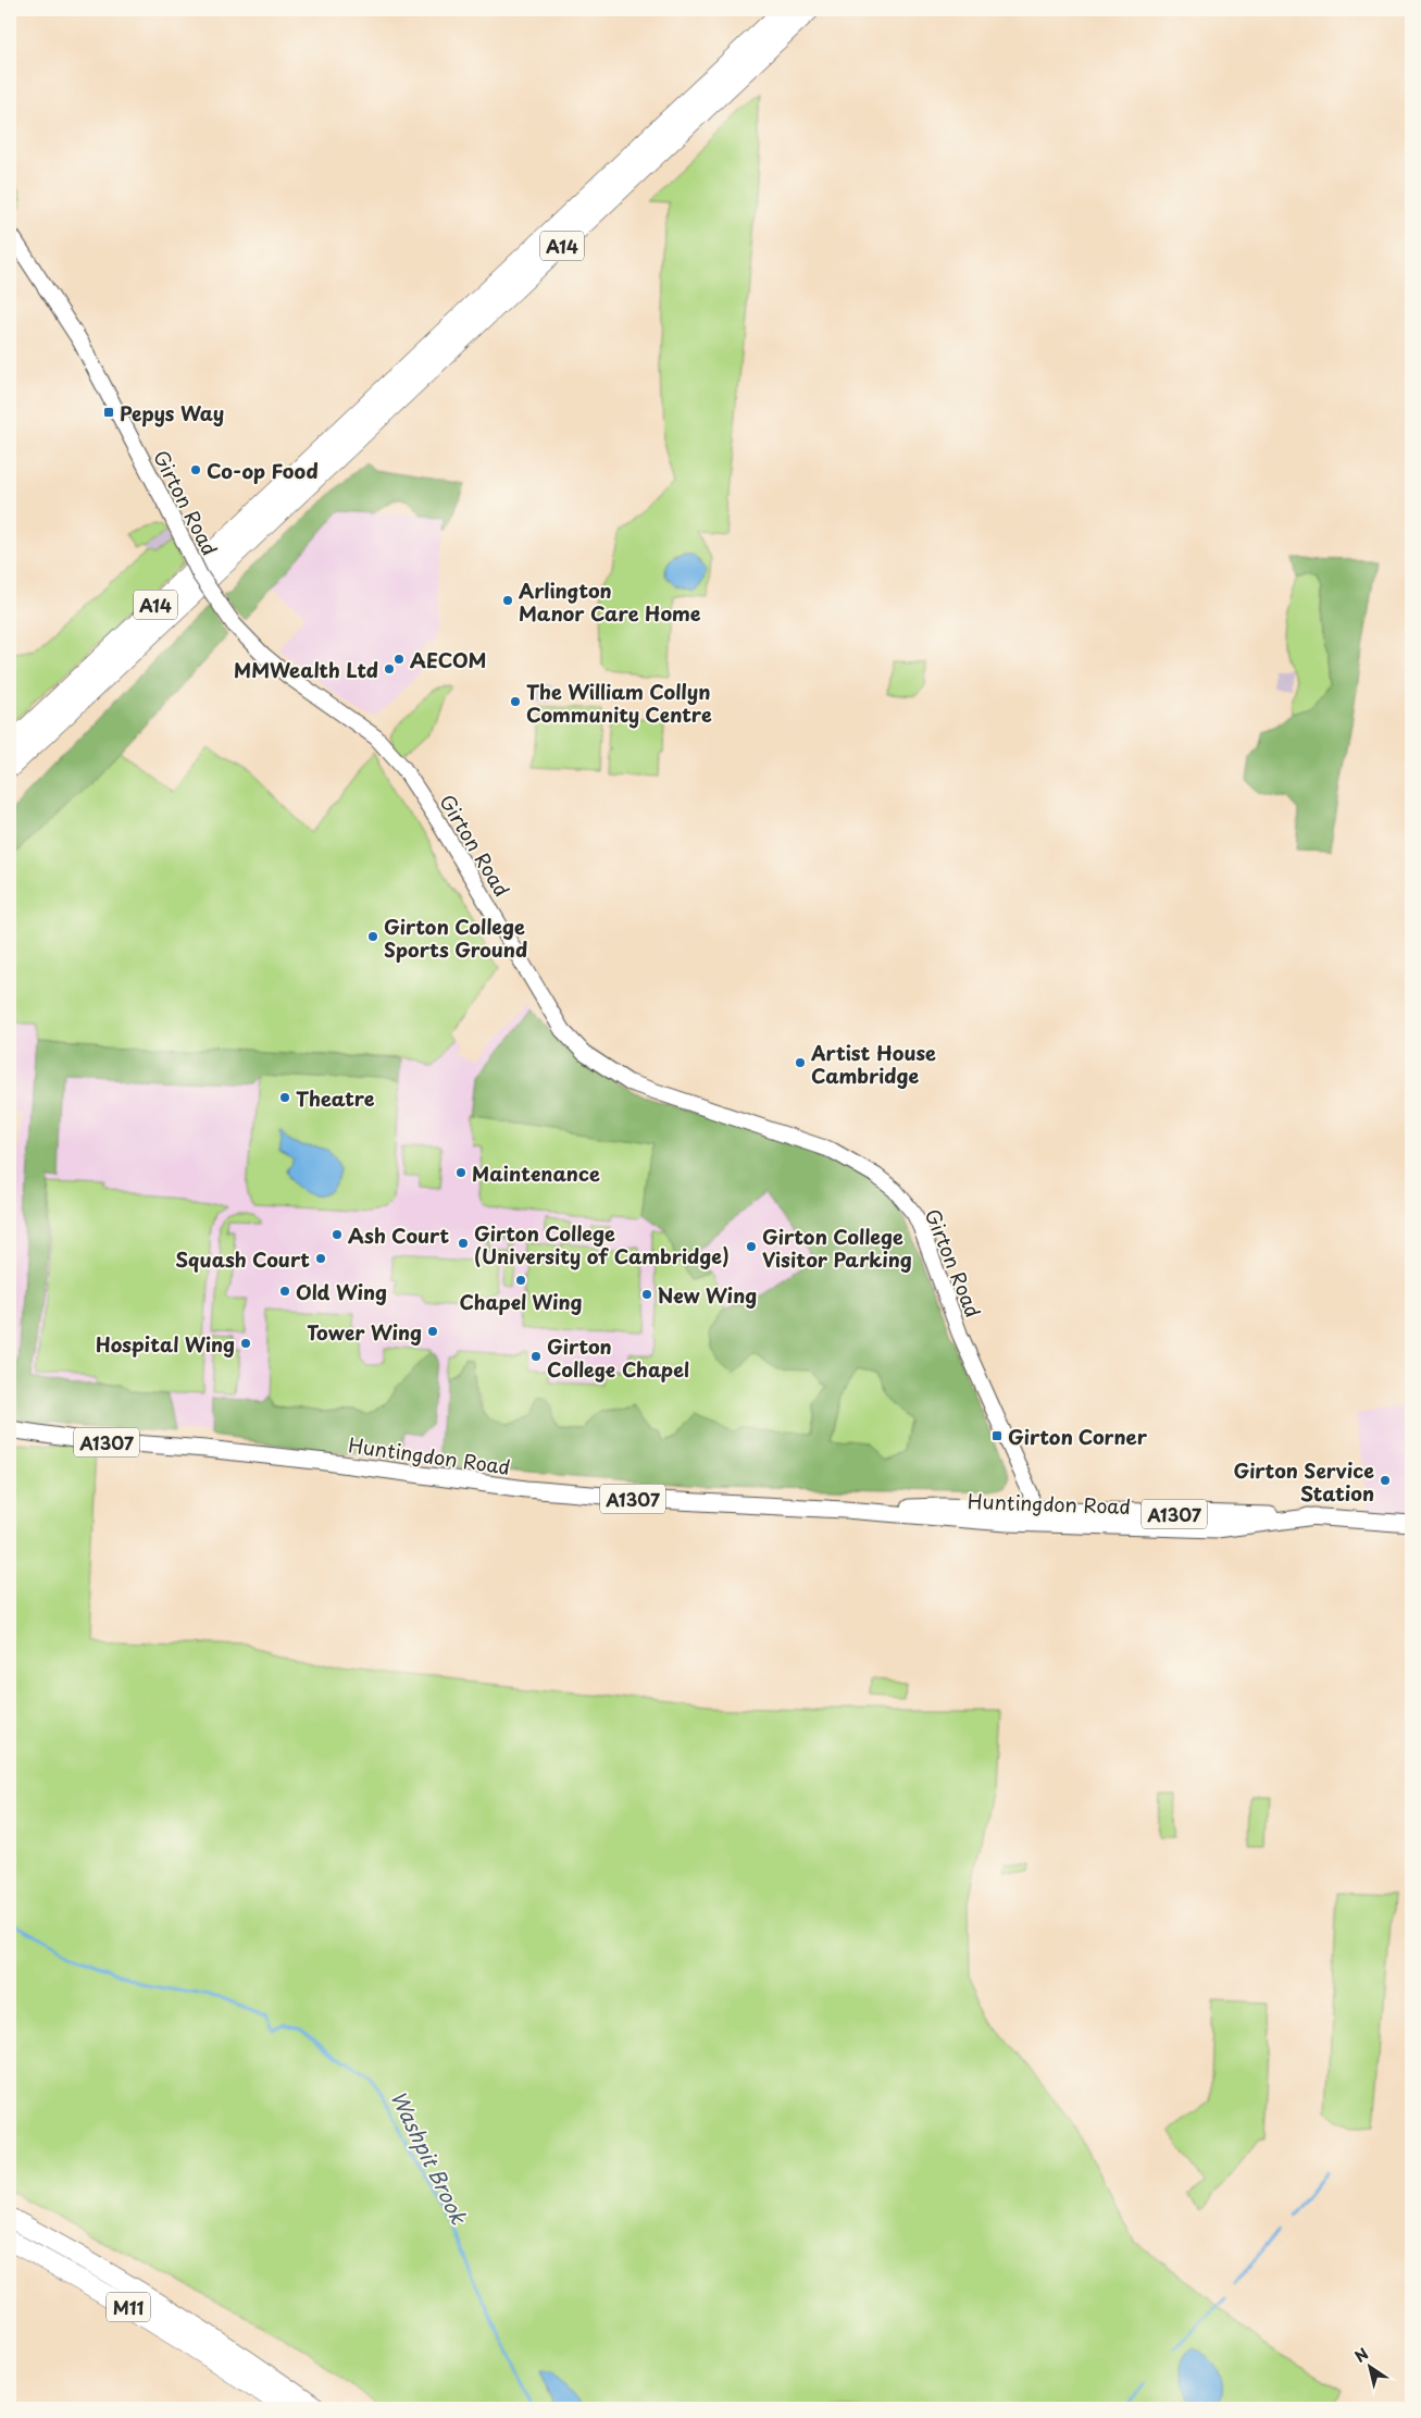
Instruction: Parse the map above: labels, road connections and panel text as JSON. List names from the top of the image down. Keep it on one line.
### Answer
{"streets":{"highway":["A14","M11"],"main road":["A1307","Huntingdon Road"],"street":["Girton Road"]},"crossings":[["Girton Road","Huntingdon Road"]],"water":["Washpit Brook"],"places":{"transit":["Pepys Way","Girton Corner"],"other":["Co-op Food","Arlington Manor Care Home","AECOM","MMWealth Ltd","The William Collyn Community Centre","Girton College Sports Ground","Artist House Cambridge","Theatre","Maintenance","Ash Court","Girton College (University of Cambridge)","Girton College Visitor Parking","Squash Court","Chapel Wing","Old Wing","New Wing","Tower Wing","Hospital Wing","Girton College Chapel","Girton Service Station"]},"north":"top left"}
